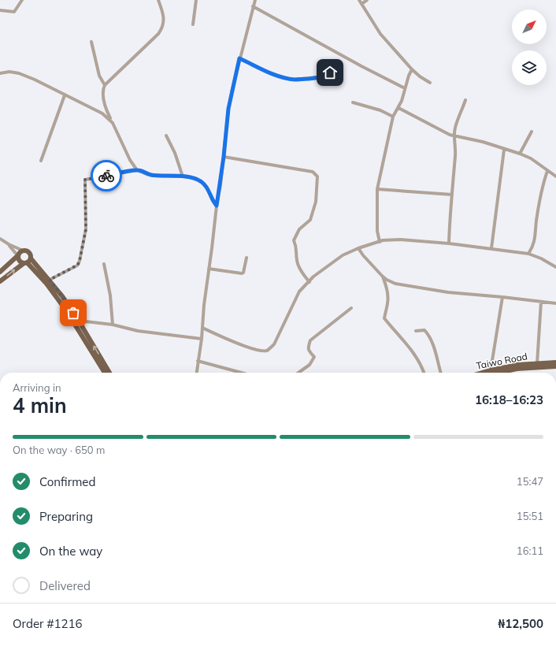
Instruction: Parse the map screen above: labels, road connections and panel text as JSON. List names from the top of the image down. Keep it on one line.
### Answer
{"streets":{"main road":["Taiwo Road"]},"north":"top right","page":{"heading":["4 min","Arriving in","16:18–16:23"],"panel":["Order #1216","₦12,500"],"bar":"On the way · 650 m","list":[["Confirmed","15:47"],["Preparing","15:51"],["On the way","16:11"],"Delivered"]}}
